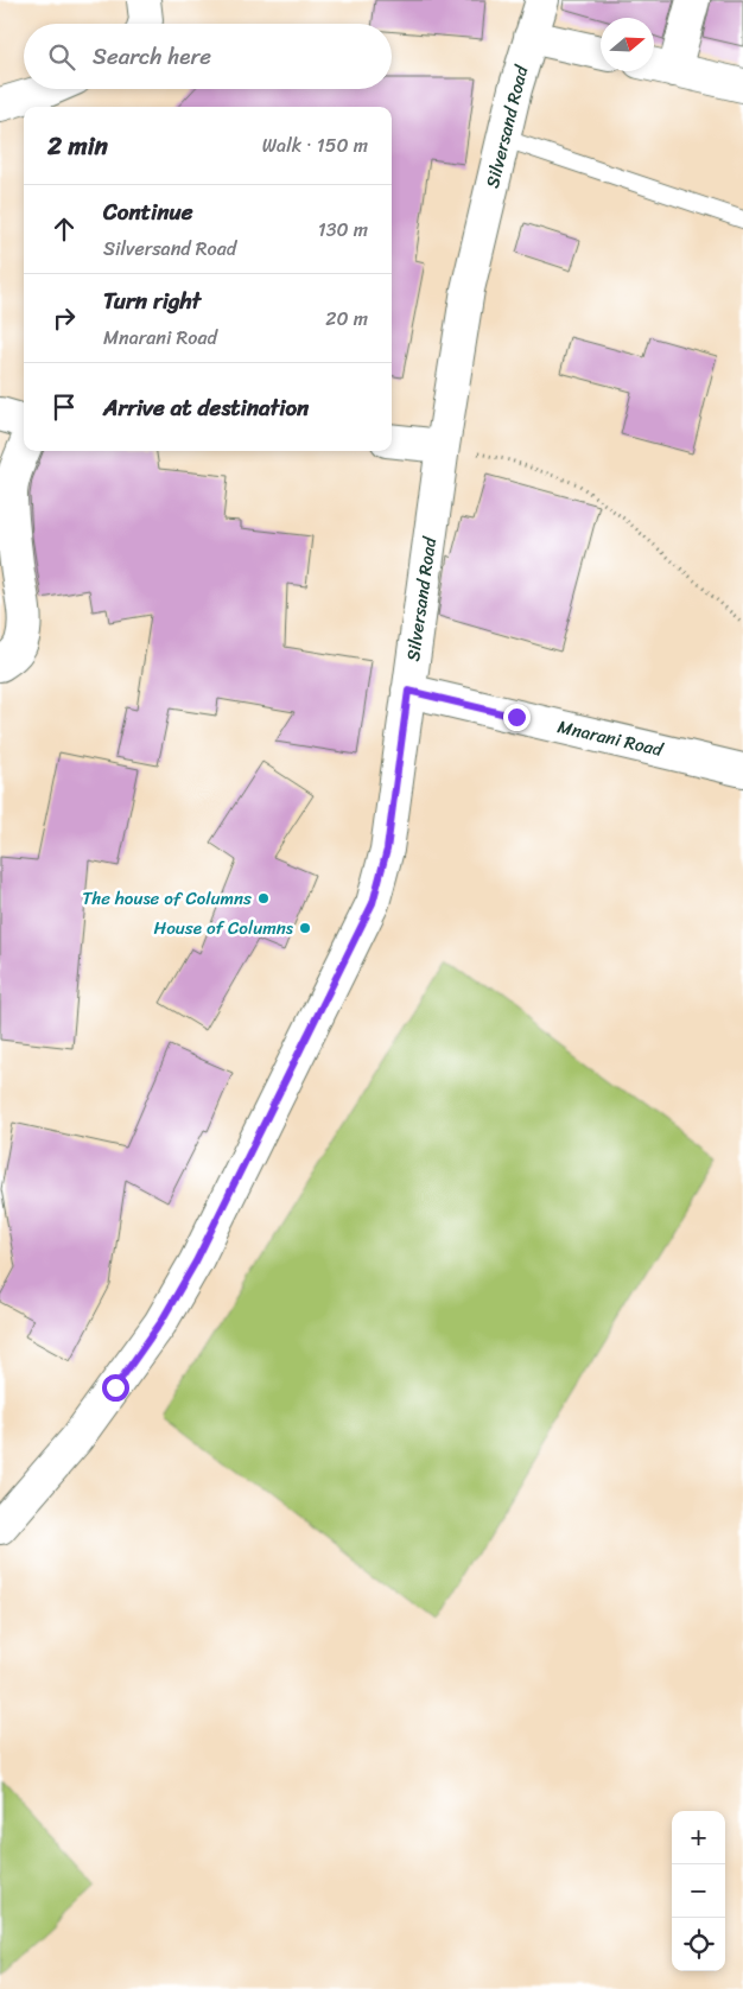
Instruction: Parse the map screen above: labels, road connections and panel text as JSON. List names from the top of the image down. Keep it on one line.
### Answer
{"streets":{"street":["Silversand Road","Mnarani Road"]},"crossings":[["Silversand Road","Mnarani Road"]],"places":["The house of Columns","House of Columns"],"north":"right","page":{"search":"Search here","heading":["2 min","Walk · 150 m"],"list":[["Continue","Silversand Road","130 m"],["Turn right","Mnarani Road","20 m"],"Arrive at destination"],"map_buttons":["+","−"]}}
